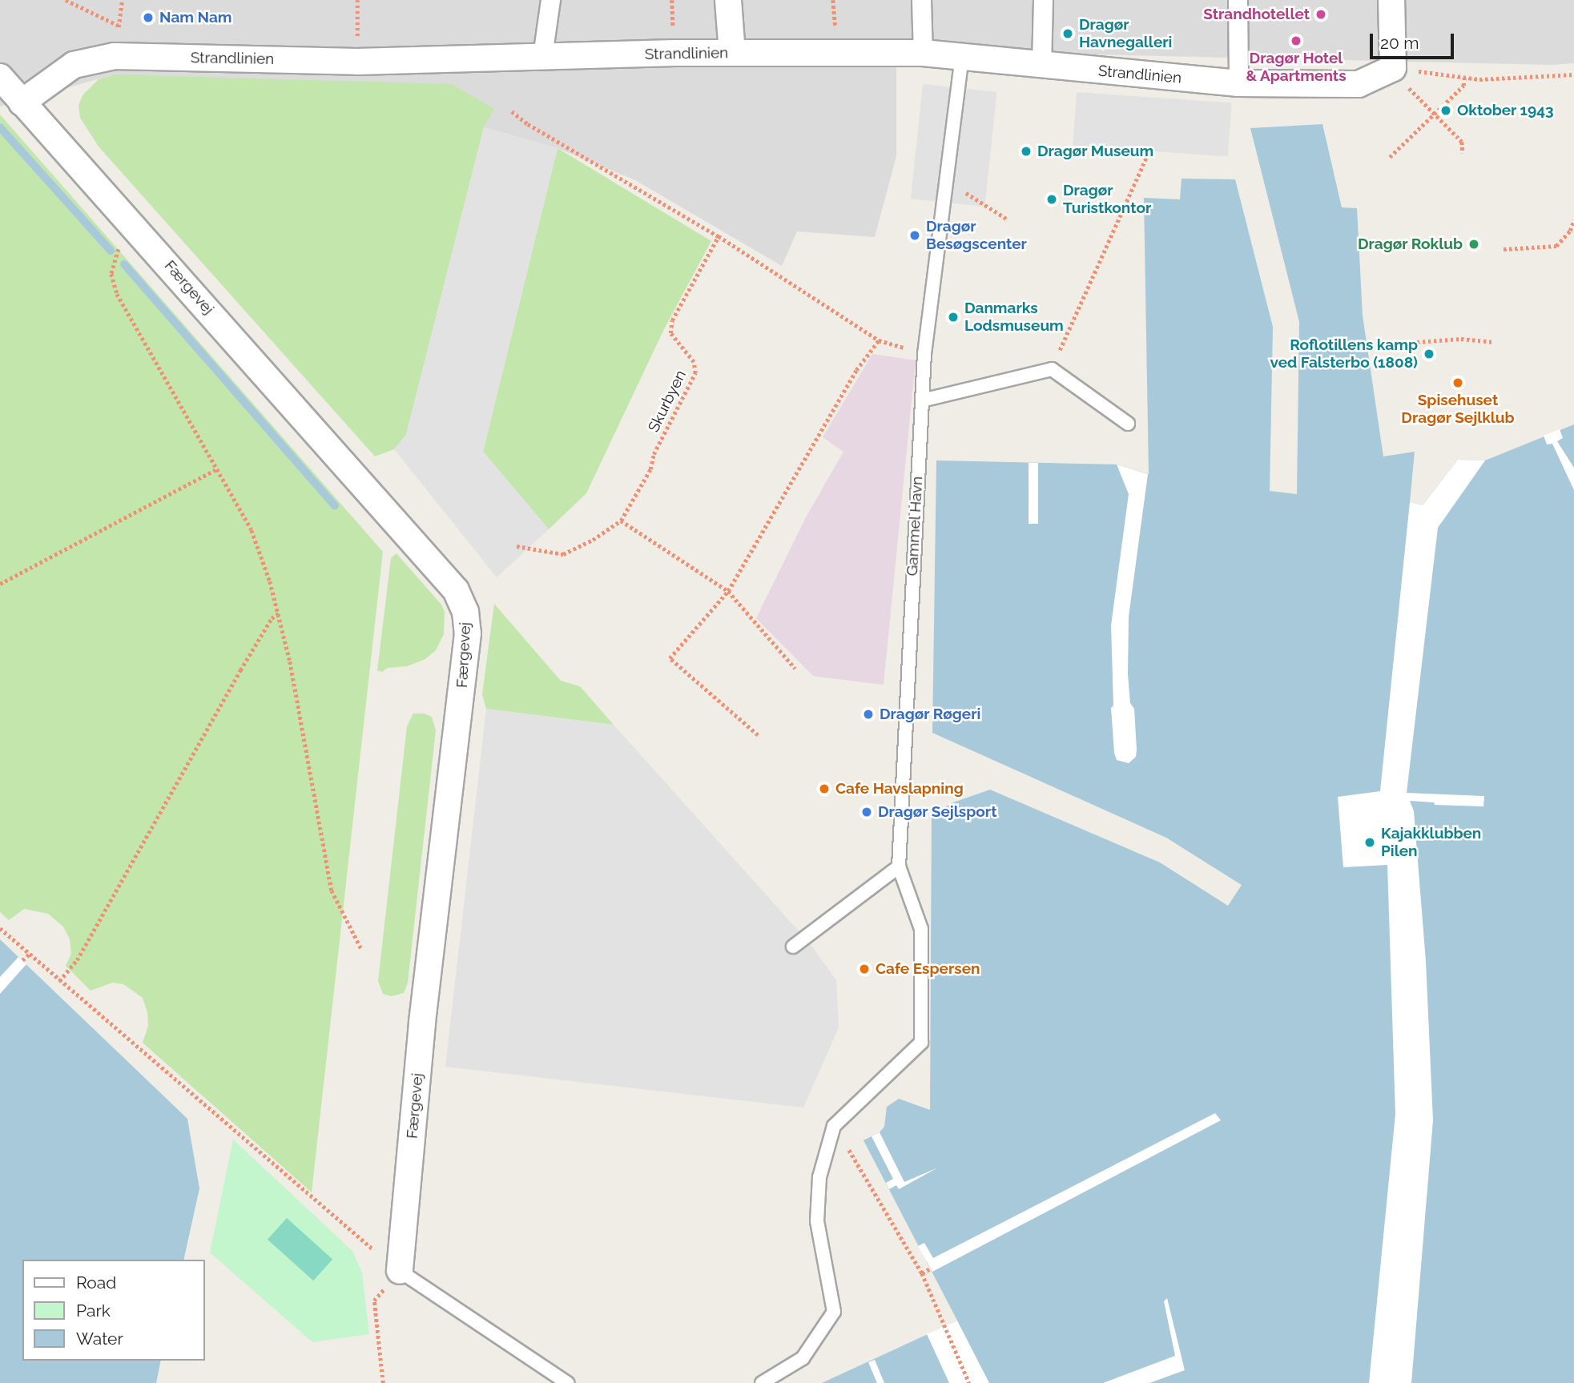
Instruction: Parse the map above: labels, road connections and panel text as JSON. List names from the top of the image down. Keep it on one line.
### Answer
{"streets":{"street":["Strandlinien","Færgevej"],"lane":["Gammel Havn"],"path":["Skurbyen"]},"crossings":[["Strandlinien","Færgevej"],["Strandlinien","Gammel Havn"]],"places":["Strandhotellet","Nam Nam","Dragør Havnegalleri","Dragør Hotel & Apartments","Oktober 1943","Dragør Museum","Dragør Turistkontor","Dragør Besøgscenter","Dragør Roklub","Danmarks Lodsmuseum","Roflotillens kamp ved Falsterbo (1808)","Spisehuset Dragør Sejlklub","Dragør Røgeri","Cafe Havslapning","Dragør Sejlsport","Kajakklubben Pilen","Cafe Espersen"],"legend":["Road","Park","Water"],"scale_bar":"20 m"}
